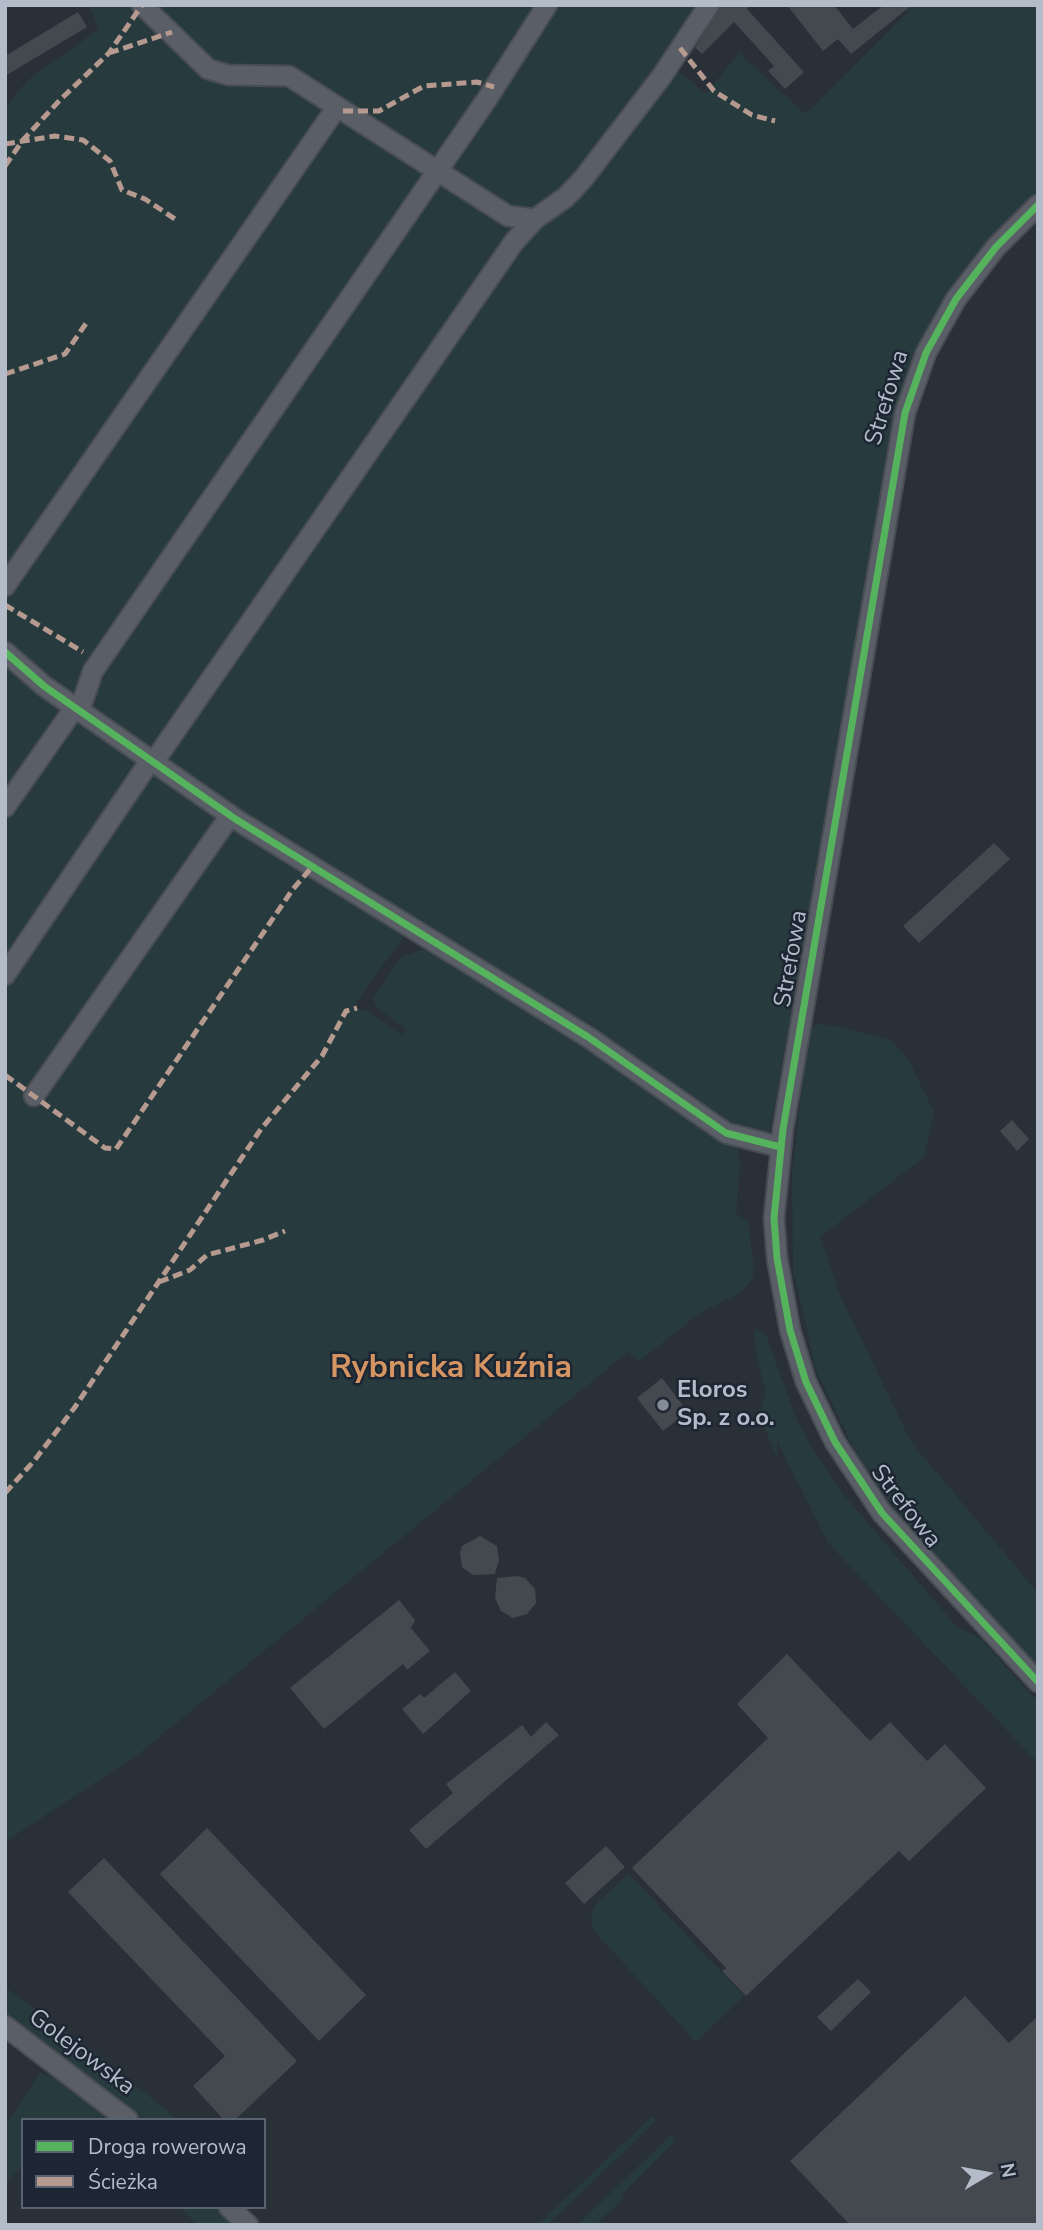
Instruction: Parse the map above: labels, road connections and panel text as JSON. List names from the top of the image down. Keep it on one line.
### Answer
{"streets":{"street":["Strefowa","Golejowska"]},"districts":["Rybnicka Kuźnia"],"places":["Eloros Sp. z o.o."],"legend":["Droga rowerowa","Ścieżka"],"north":"right"}
